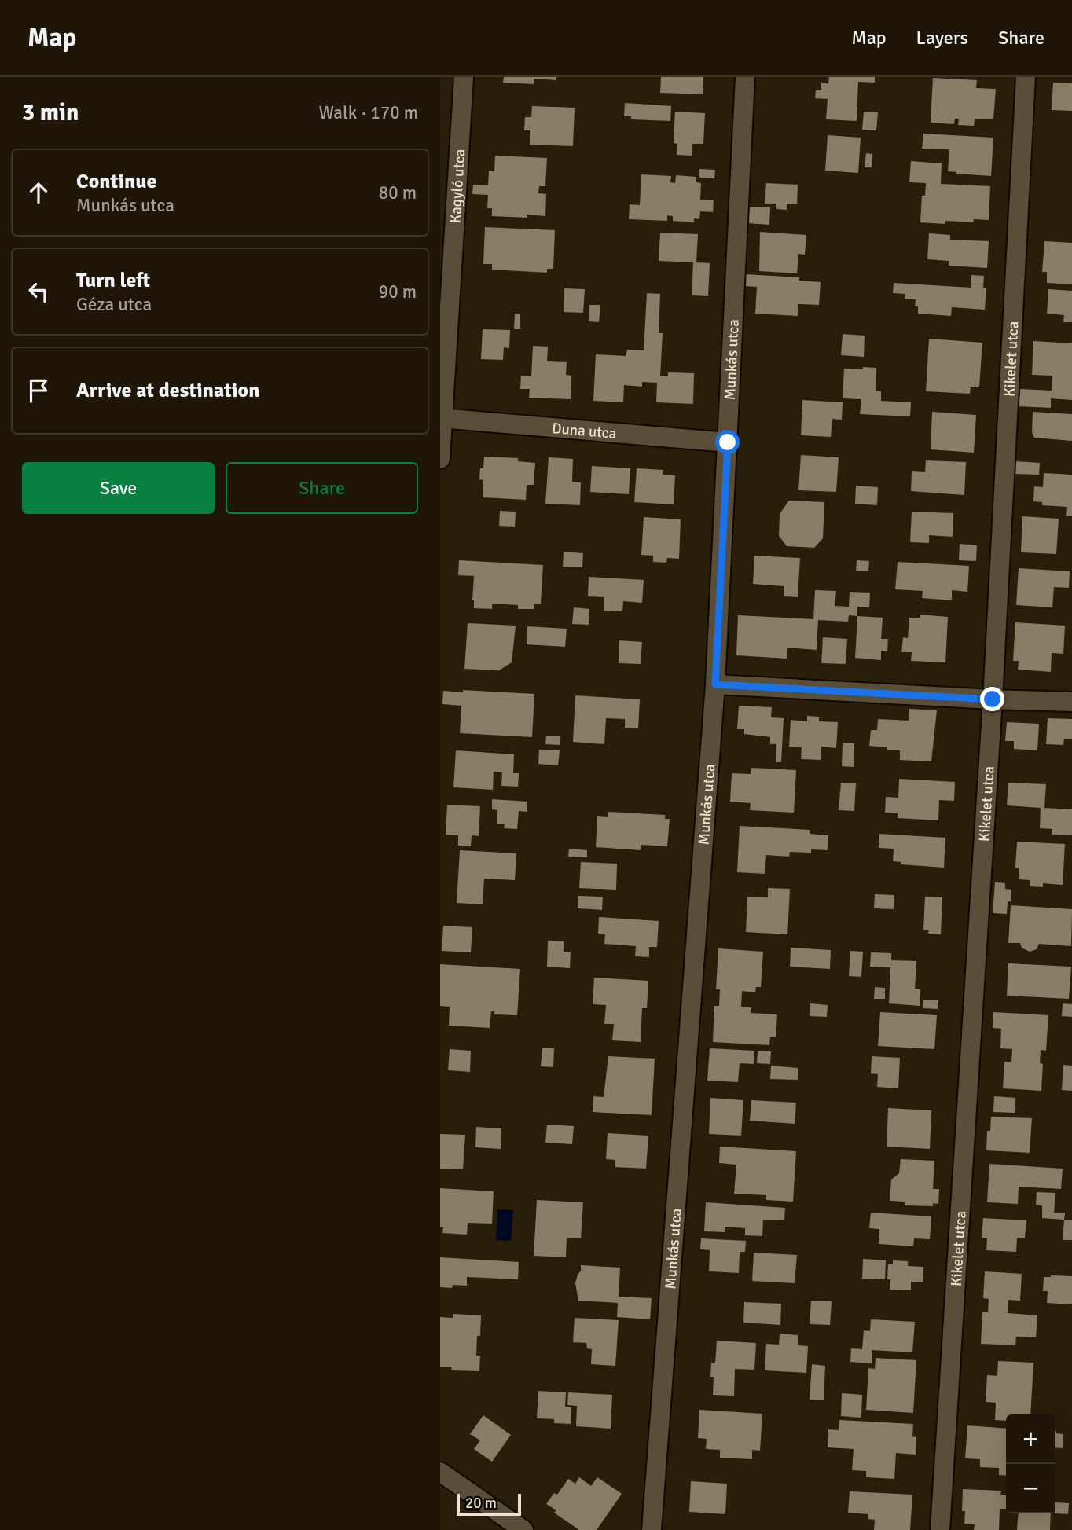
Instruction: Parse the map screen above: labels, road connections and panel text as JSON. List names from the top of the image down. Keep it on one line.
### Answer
{"streets":{"street":["Kagyló utca","Munkás utca","Kikelet utca","Duna utca"]},"crossings":[["Kagyló utca","Duna utca"],["Munkás utca","Duna utca"]],"scale_bar":"20 m","page":{"header":"Map","nav":["Map","Layers","Share"],"heading":["3 min","Walk · 170 m"],"list":[["Continue","Munkás utca","80 m"],["Turn left","Géza utca","90 m"],"Arrive at destination"],"buttons":["Save","Share"],"map_buttons":["+","−"],"scale":"20 m"}}
